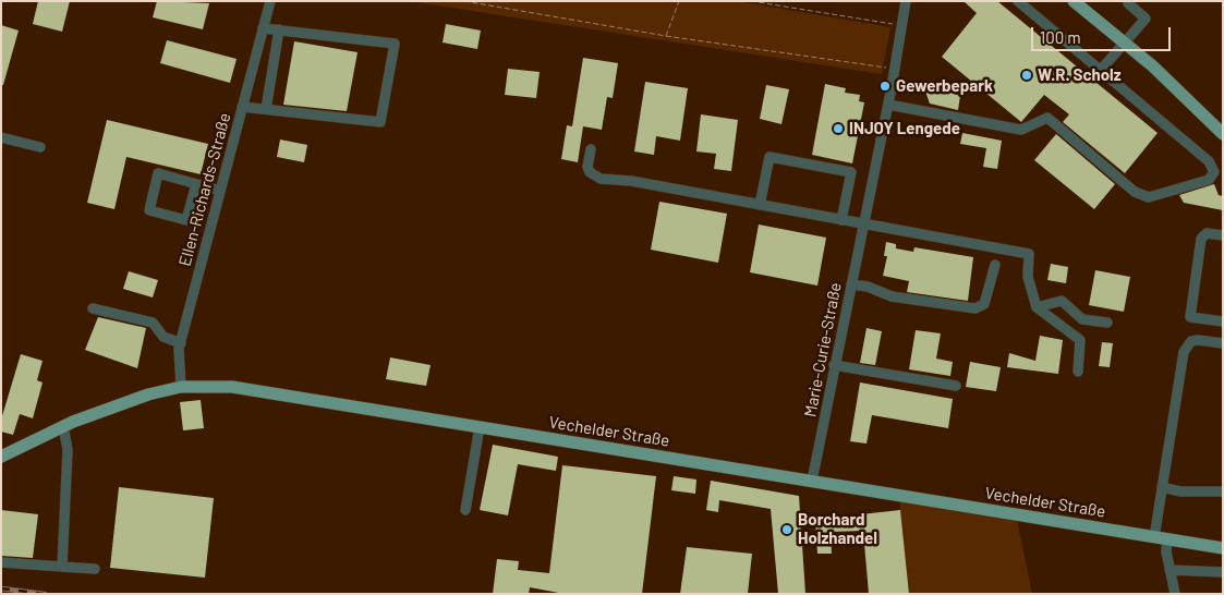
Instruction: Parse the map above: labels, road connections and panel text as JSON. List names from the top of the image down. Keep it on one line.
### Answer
{"streets":{"main road":["Vechelder Straße"],"street":["Ellen-Richards-Straße","Marie-Curie-Straße"]},"crossings":[["Ellen-Richards-Straße","Vechelder Straße"],["Marie-Curie-Straße","Vechelder Straße"]],"places":["W.R. Scholz","Gewerbepark","INJOY Lengede","Borchard Holzhandel"],"scale_bar":"100 m"}
